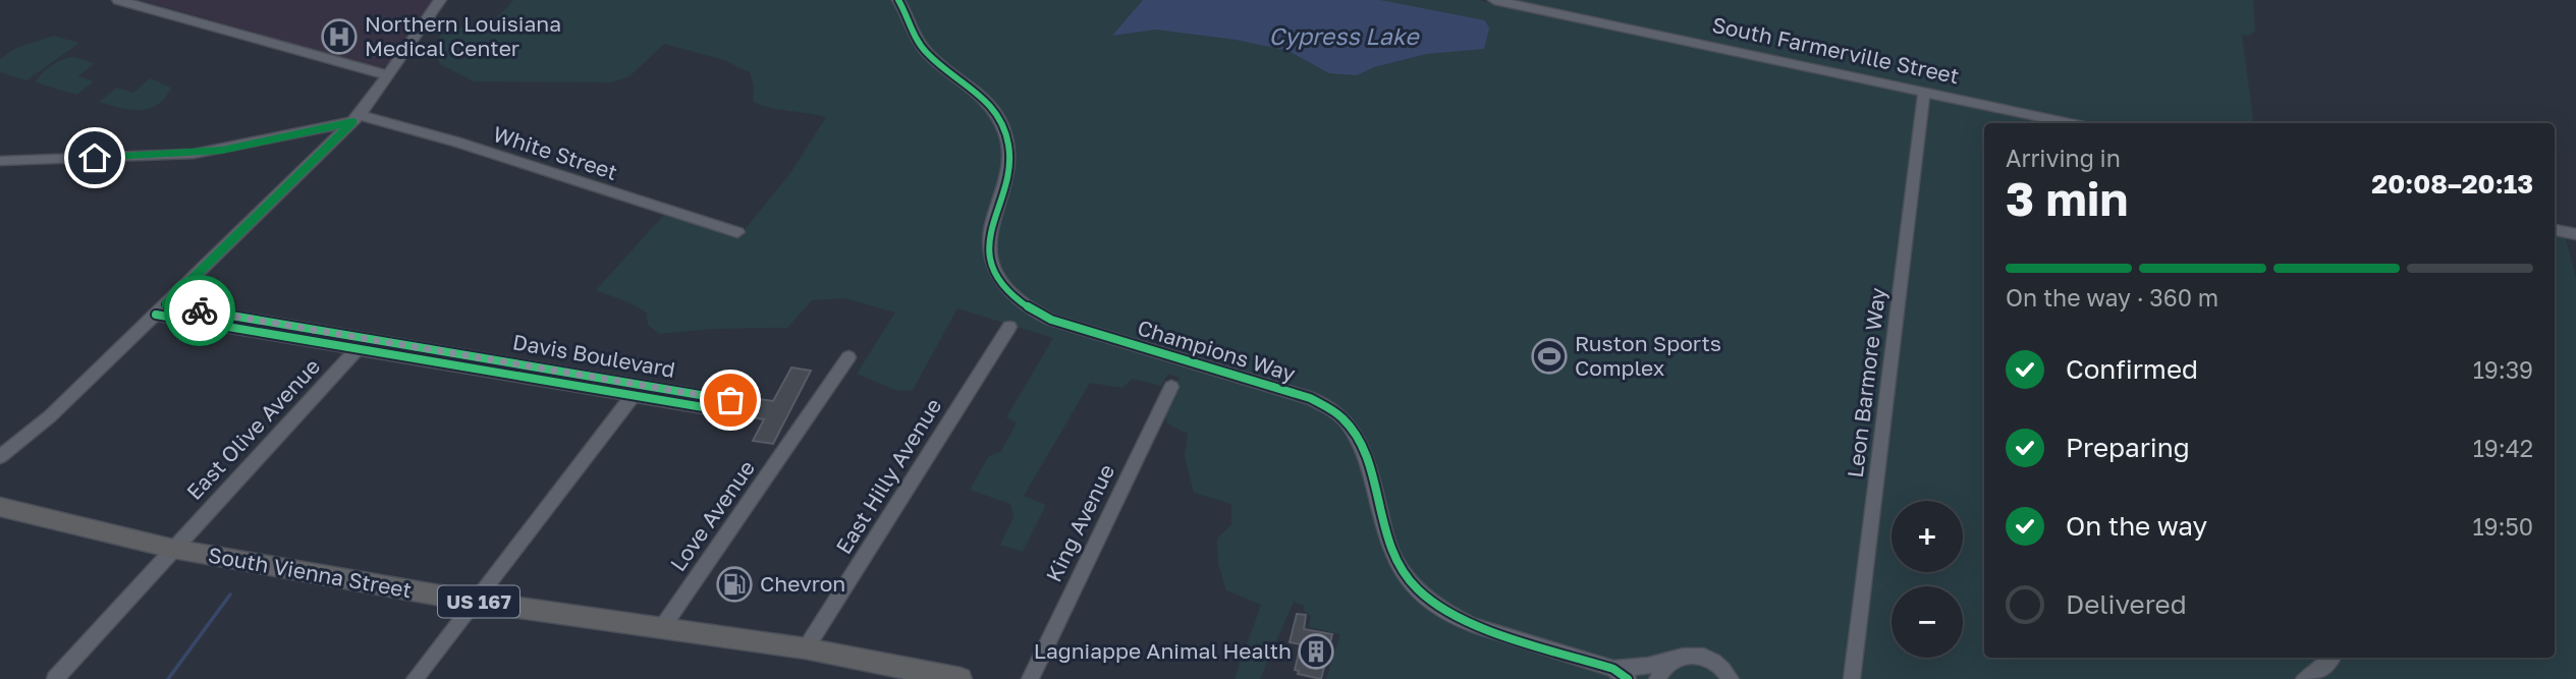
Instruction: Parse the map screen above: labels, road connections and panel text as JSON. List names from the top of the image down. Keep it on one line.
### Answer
{"streets":{"highway":["South Vienna Street","US 167"],"street":["South Farmerville Street","White Street","Champions Way","Davis Boulevard","Leon Barmore Way","East Olive Avenue","East Hilly Avenue","Love Avenue","King Avenue"]},"crossings":[["South Farmerville Street","Leon Barmore Way"],["Davis Boulevard","East Olive Avenue"],["East Olive Avenue","South Vienna Street"],["East Hilly Avenue","South Vienna Street"],["Love Avenue","South Vienna Street"]],"water":["Cypress Lake"],"places":{"hospital":["Northern Louisiana Medical Center"],"sports":["Ruston Sports Complex"],"fuel station":["Chevron"],"building":["Lagniappe Animal Health"]},"page":{"heading":["3 min","Arriving in","20:08–20:13"],"bar":"On the way · 360 m","list":[["Confirmed","19:39"],["Preparing","19:42"],["On the way","19:50"],"Delivered"],"map_buttons":["+","−"]}}
